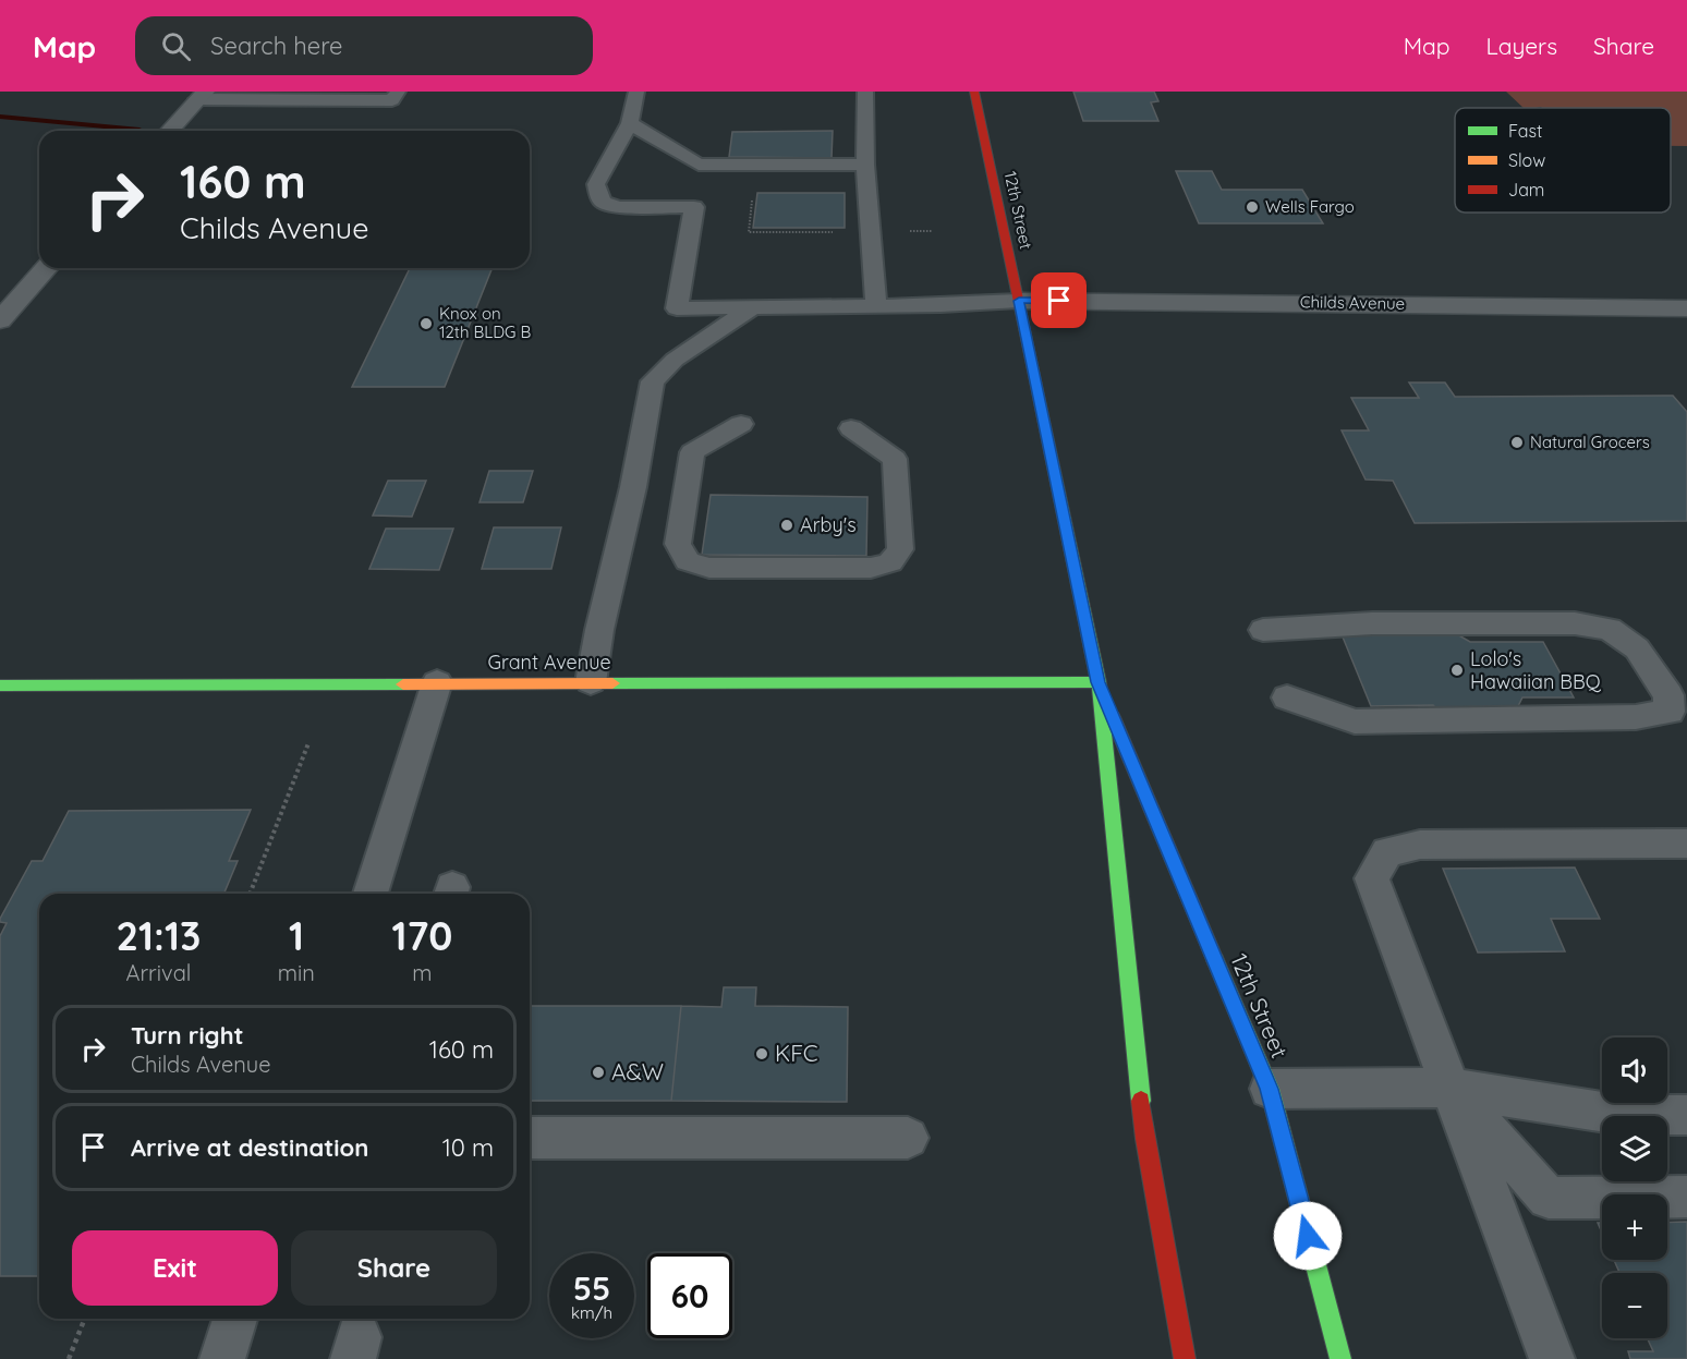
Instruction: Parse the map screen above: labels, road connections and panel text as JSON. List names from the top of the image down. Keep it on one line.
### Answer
{"streets":{"main road":["12th Street","Grant Avenue"],"street":["Childs Avenue"]},"crossings":[["12th Street","Childs Avenue"],["12th Street","Grant Avenue"]],"places":["Wells Fargo","Knox on 12th BLDG B","Natural Grocers","Arby's","Lolo's Hawaiian BBQ","KFC","A&W"],"legend":["Fast","Slow","Jam"],"page":{"header":"Map","search":"Search here","nav":["Map","Layers","Share"],"turn":["160 m","Childs Avenue"],"eta":["21:13","Arrival","1","min","170","m"],"list":[{"name":"Turn right","note":"Childs Avenue","value":"160 m"},{"name":"Arrive at destination","value":"10 m"}],"map_buttons":["+","−"],"buttons":["Exit","Share"],"speed":"55 km/h","limit":"60"}}
